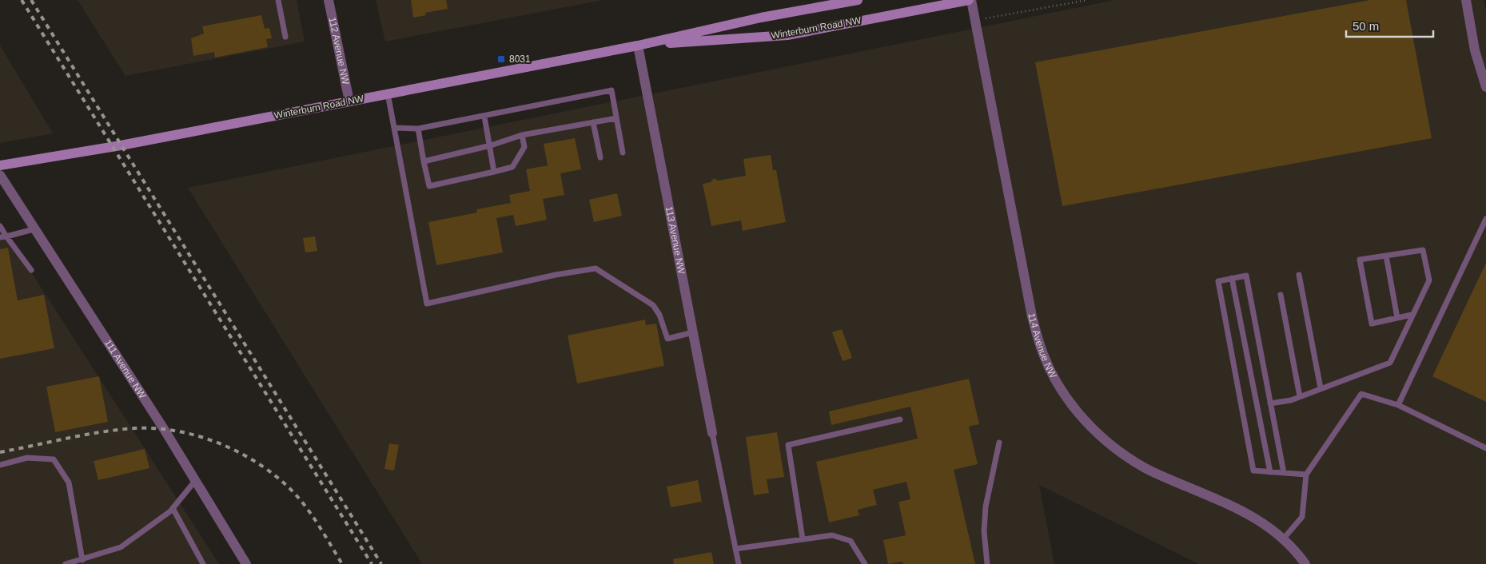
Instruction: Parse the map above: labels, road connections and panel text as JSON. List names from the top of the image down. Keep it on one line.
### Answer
{"streets":{"main road":["Winterburn Road NW"],"street":["112 Avenue NW","113 Avenue NW","114 Avenue NW","111 Avenue NW"]},"crossings":[["Winterburn Road NW","112 Avenue NW"],["Winterburn Road NW","113 Avenue NW"],["Winterburn Road NW","114 Avenue NW"]],"places":{"transit":["8031"]},"scale_bar":"50 m"}
